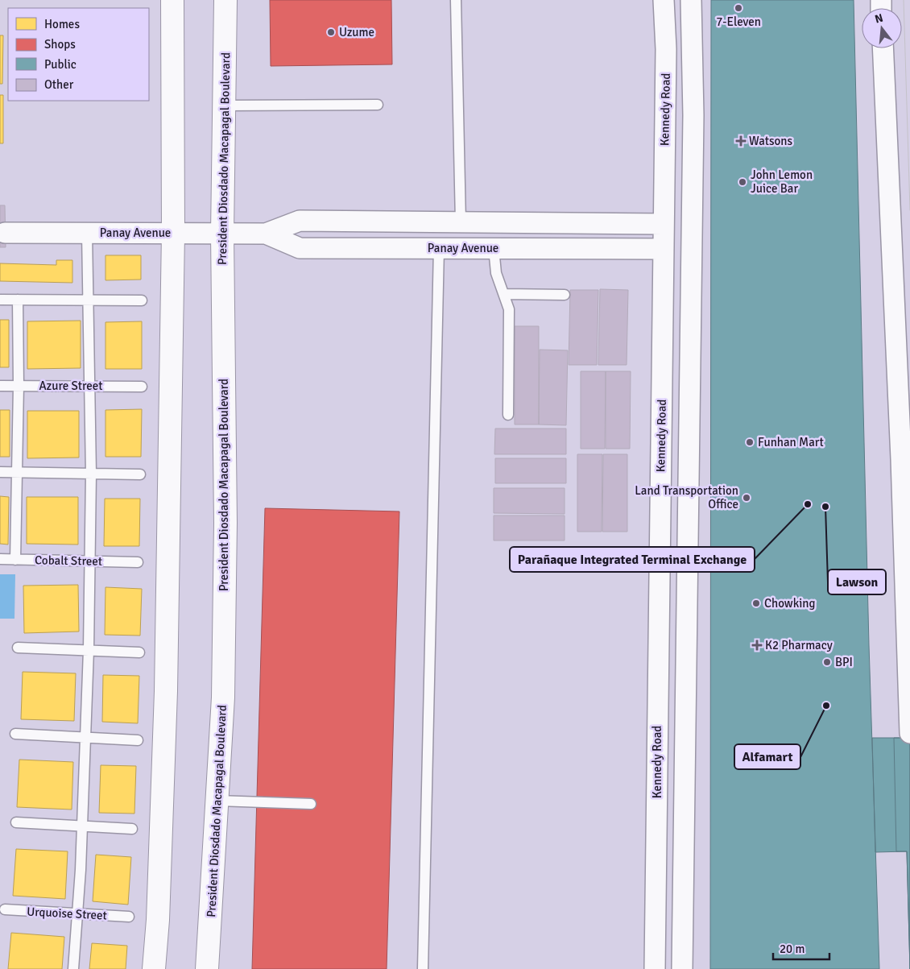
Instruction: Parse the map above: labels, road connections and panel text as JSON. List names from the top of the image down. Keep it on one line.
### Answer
{"streets":{"main road":["President Diosdado Macapagal Boulevard"],"street":["Kennedy Road","Panay Avenue"],"lane":["Azure Street","Cobalt Street","Urquoise Street"]},"crossings":[["Kennedy Road","Panay Avenue"],["President Diosdado Macapagal Boulevard","Panay Avenue"]],"places":{"other":["7-Eleven","Uzume","John Lemon Juice Bar","Funhan Mart","Land Transportation Office","Parañaque Integrated Terminal Exchange","Lawson","Chowking","BPI","Alfamart"],"health":["Watsons","K2 Pharmacy"]},"legend":["Homes","Shops","Public","Other"],"scale_bar":"20 m","north":"top"}
